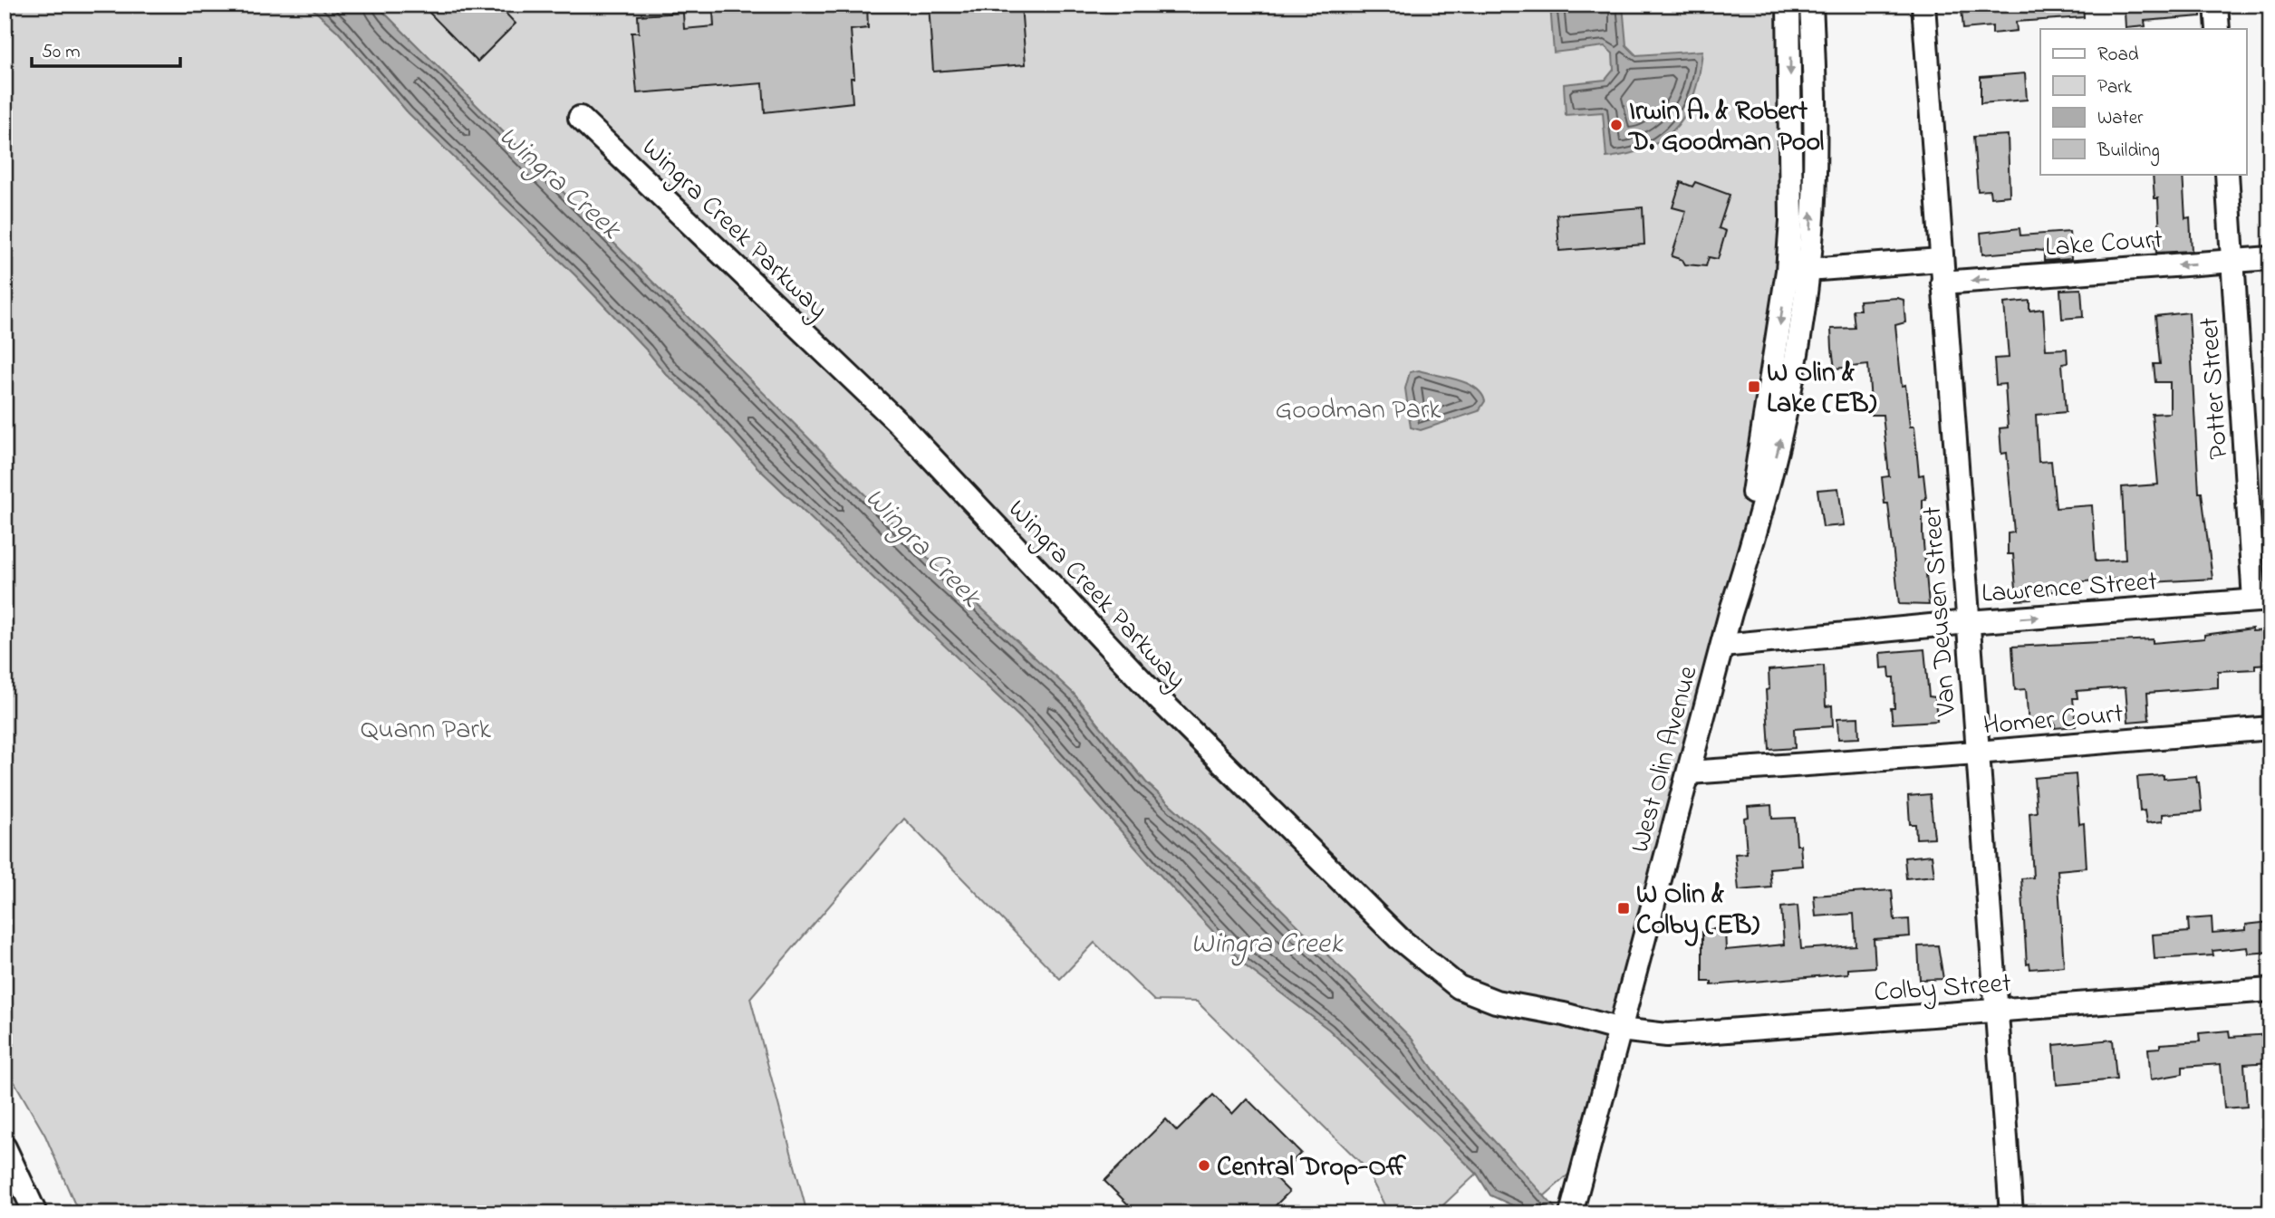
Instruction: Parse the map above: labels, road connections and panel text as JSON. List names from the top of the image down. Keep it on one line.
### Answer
{"streets":{"street":["Wingra Creek Parkway","Lake Court","Potter Street","Lawrence Street","Van Deusen Street","Homer Court","West Olin Avenue","Colby Street"]},"crossings":[["Wingra Creek Parkway","West Olin Avenue"],["Wingra Creek Parkway","Colby Street"],["Lake Court","Potter Street"],["Lake Court","Van Deusen Street"],["Potter Street","Lawrence Street"],["Lawrence Street","Van Deusen Street"],["Lawrence Street","West Olin Avenue"],["Van Deusen Street","Homer Court"],["Van Deusen Street","Colby Street"],["Homer Court","West Olin Avenue"],["West Olin Avenue","Colby Street"]],"one_way":["Lake Court","Lawrence Street"],"water":["Wingra Creek"],"parks":["Goodman Park","Quann Park"],"places":{"other":["Irwin A. & Robert D. Goodman Pool","Central Drop-Off"],"transit":["W Olin & Lake (EB)","W Olin & Colby (EB)"]},"legend":["Road","Park","Water","Building"],"scale_bar":"50 m"}
